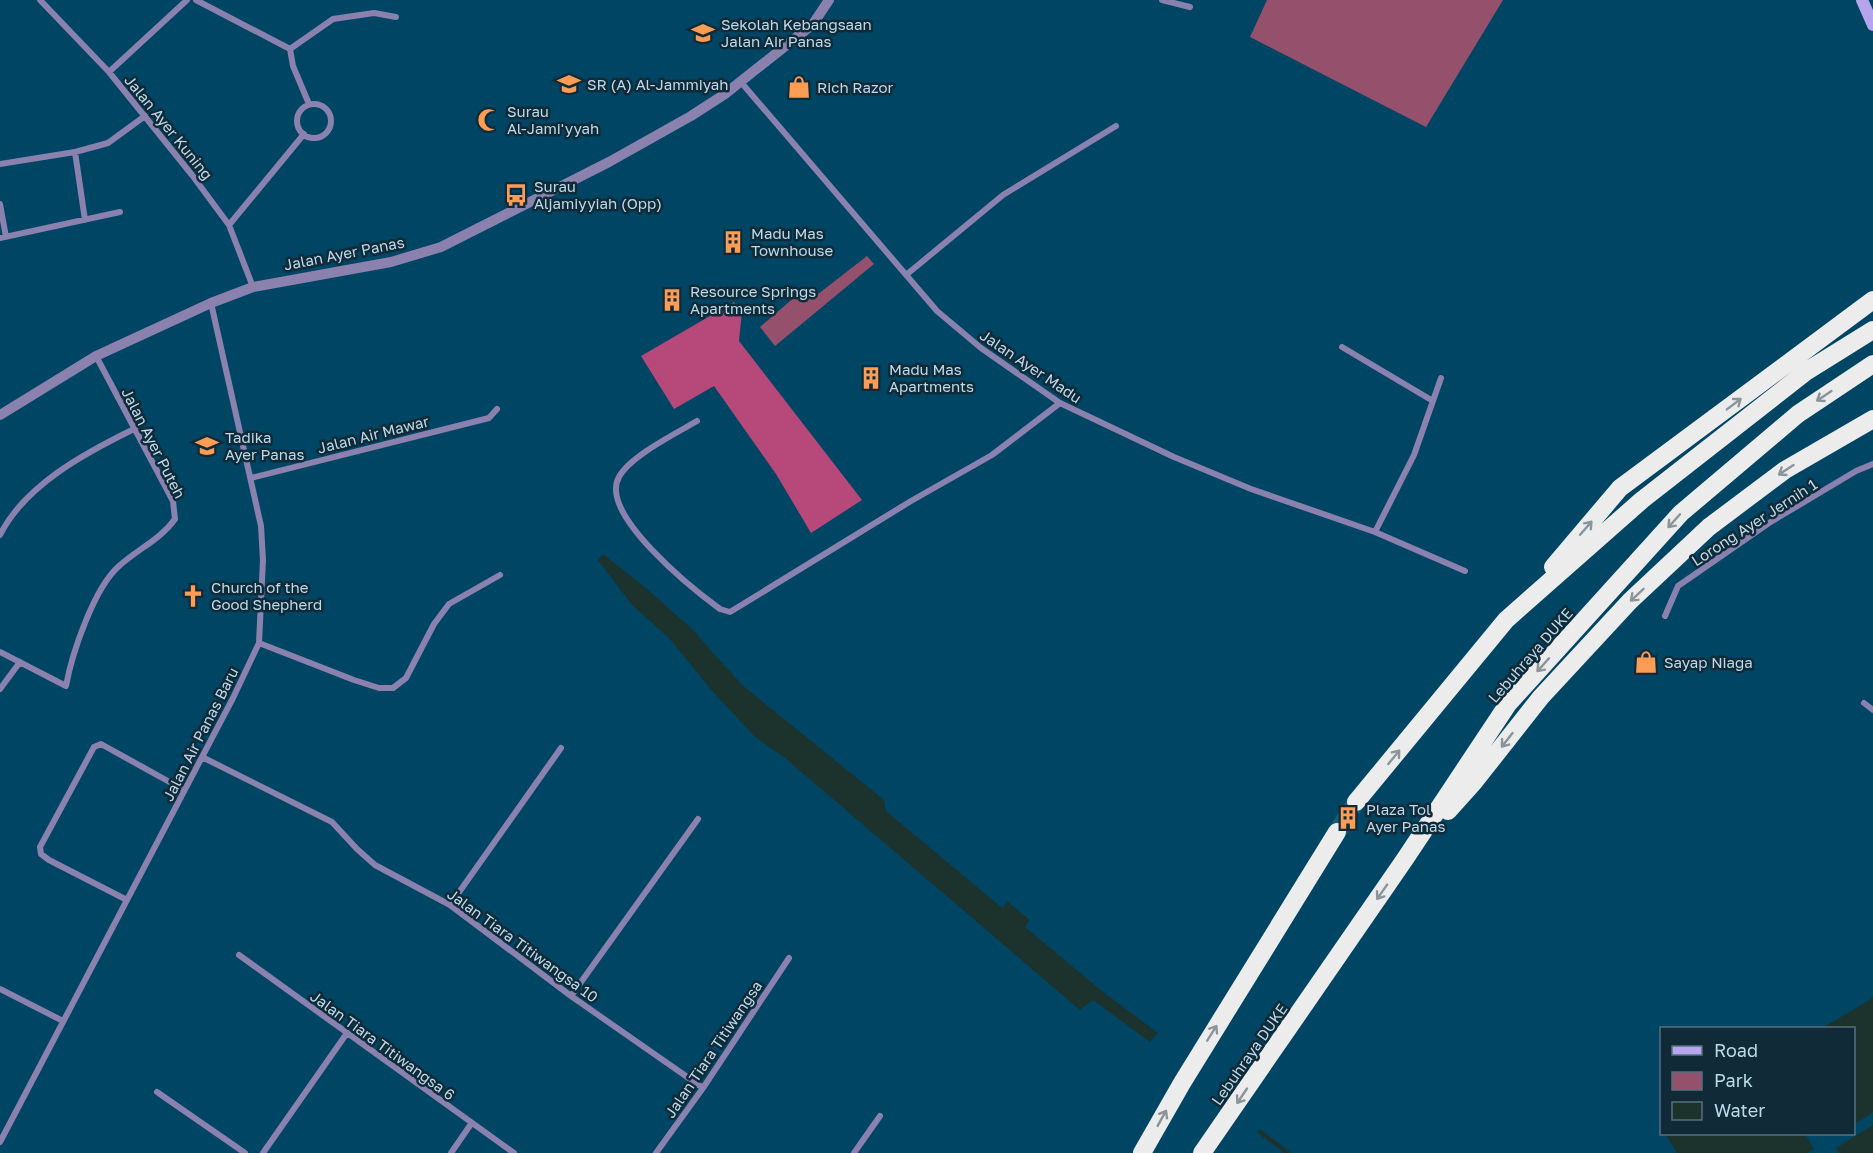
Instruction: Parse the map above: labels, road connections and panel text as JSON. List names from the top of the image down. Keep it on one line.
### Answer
{"streets":{"highway":["Lebuhraya DUKE"],"street":["Jalan Ayer Kuning","Jalan Ayer Panas","Jalan Ayer Madu","Jalan Air Mawar","Jalan Ayer Puteh","Lorong Ayer Jernih 1","Jalan Air Panas Baru","Jalan Tiara Titiwangsa 10","Jalan Tiara Titiwangsa 6","Jalan Tiara Titiwangsa"]},"crossings":[["Jalan Ayer Kuning","Jalan Ayer Panas"],["Jalan Ayer Panas","Jalan Ayer Madu"],["Jalan Ayer Panas","Jalan Ayer Puteh"],["Jalan Ayer Panas","Jalan Air Panas Baru"],["Jalan Air Mawar","Jalan Air Panas Baru"],["Jalan Air Panas Baru","Jalan Tiara Titiwangsa 10"],["Jalan Tiara Titiwangsa 10","Jalan Tiara Titiwangsa"]],"places":{"school or university":["Sekolah Kebangsaan Jalan Air Panas","SR (A) Al-Jammiyah","Tadika Ayer Panas"],"shop":["Rich Razor","Sayap Niaga"],"mosque":["Surau Al-Jami'yyah"],"bus stop":["Surau Aljamiyyiah (Opp)"],"building":["Madu Mas Townhouse","Resource Springs Apartments","Madu Mas Apartments","Plaza Tol Ayer Panas"],"church":["Church of the Good Shepherd"]},"legend":["Road","Park","Water"]}
